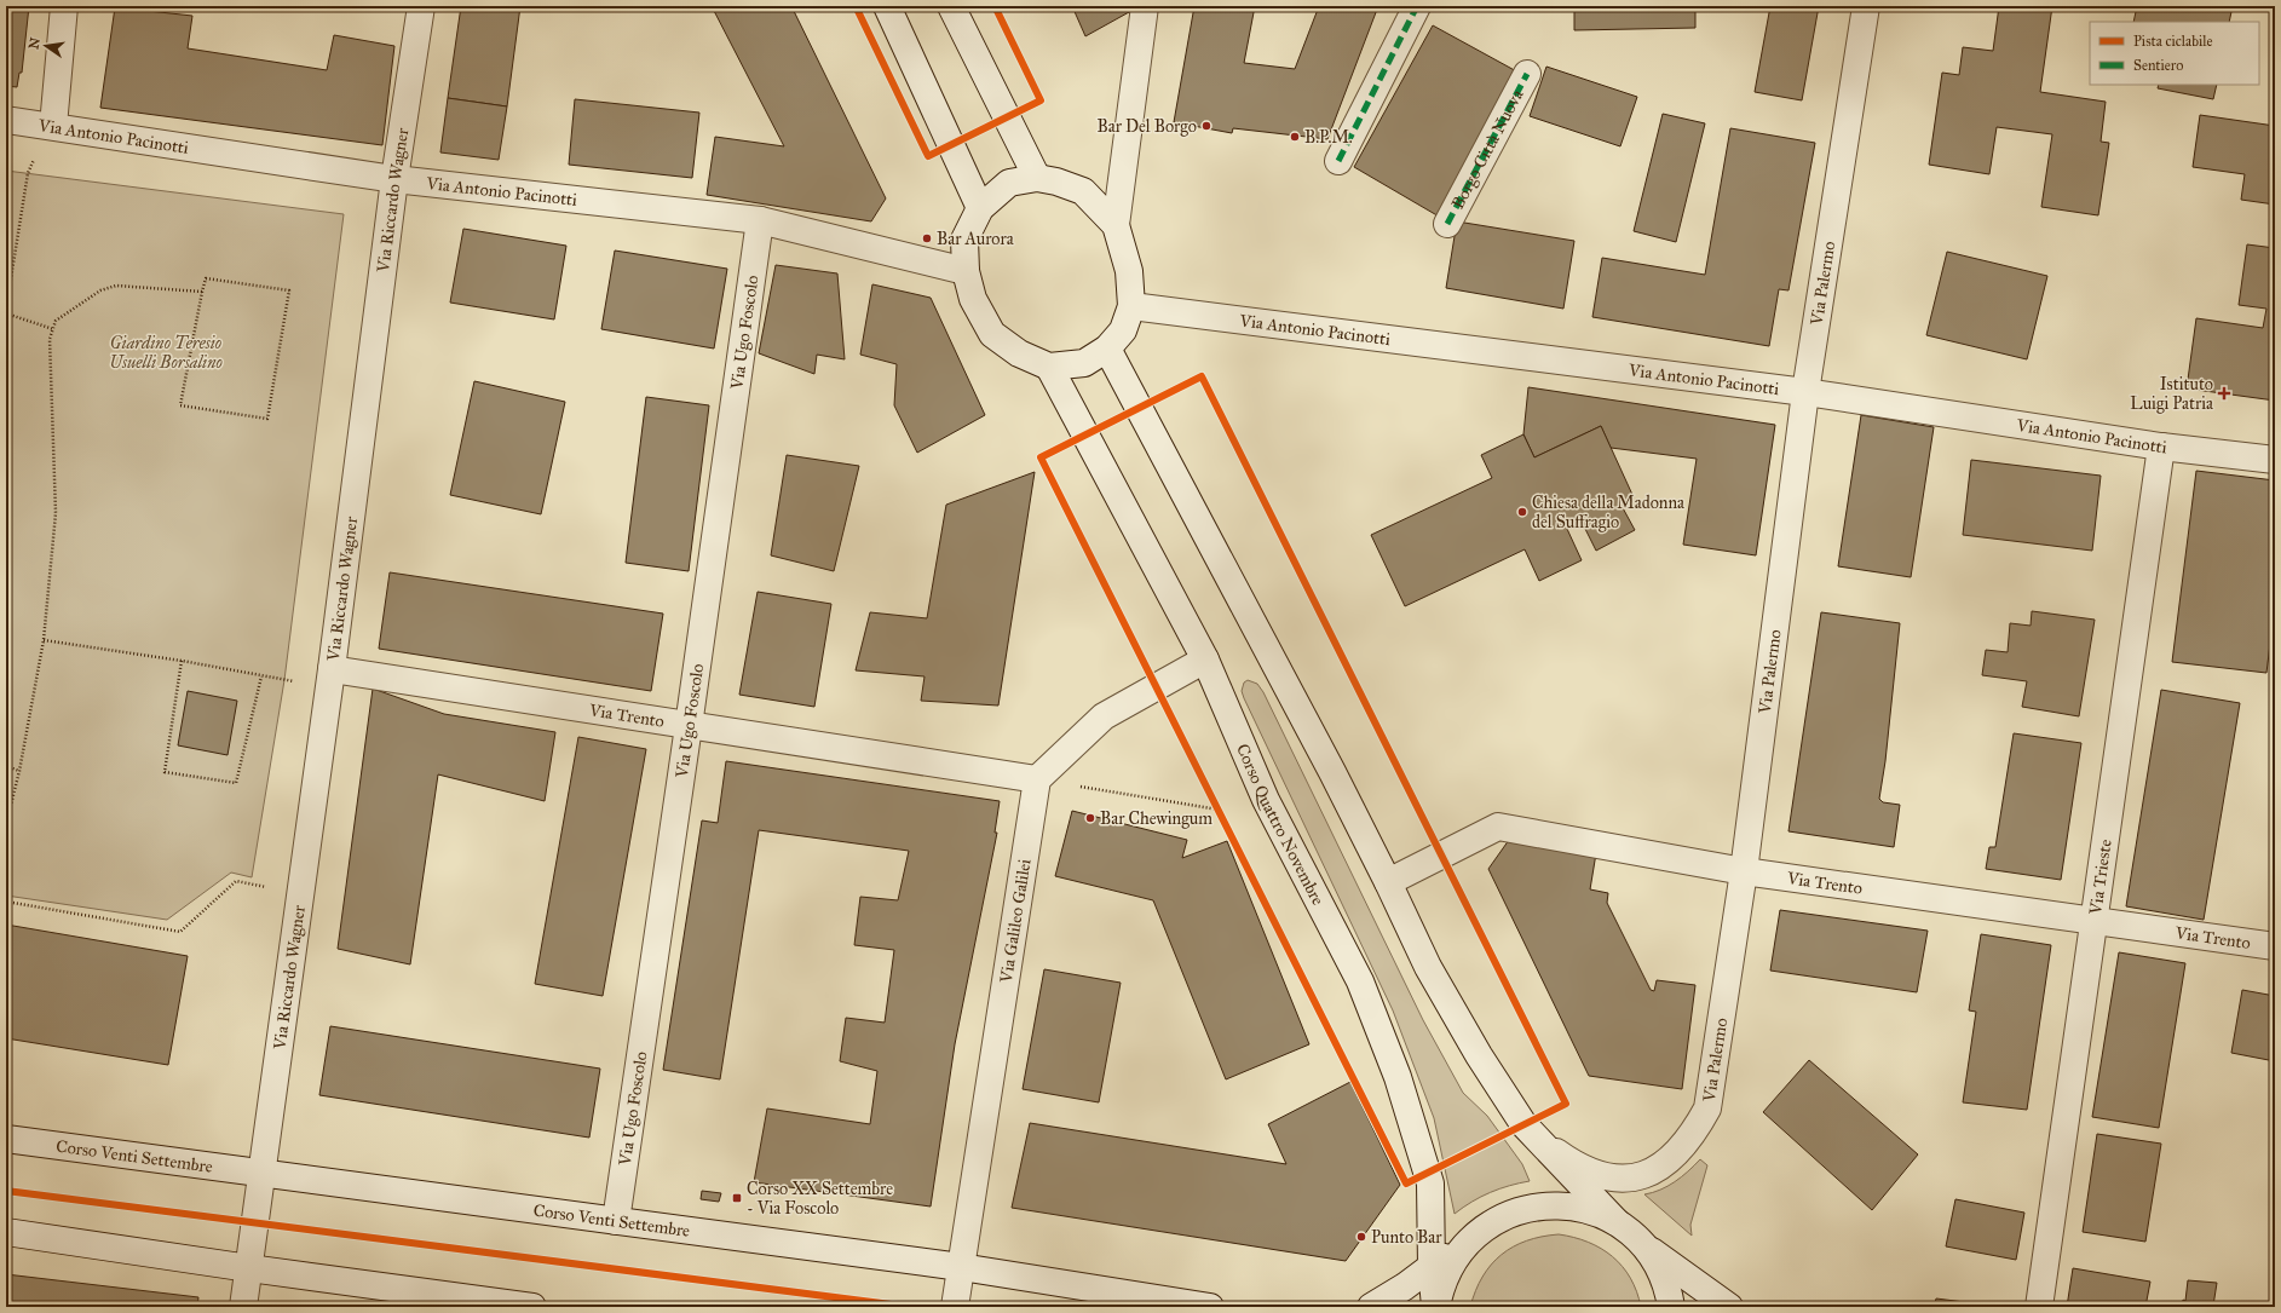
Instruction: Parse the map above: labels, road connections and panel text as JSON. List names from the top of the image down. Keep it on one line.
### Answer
{"streets":{"street":["Via Antonio Pacinotti","Borgo Città Nuova","Via Riccardo Wagner","Via Palermo","Via Ugo Foscolo","Via Trento","Corso Quattro Novembre","Via Trieste","Via Galileo Galilei","Corso Venti Settembre"]},"crossings":[["Via Antonio Pacinotti","Via Riccardo Wagner"],["Via Antonio Pacinotti","Via Palermo"],["Via Antonio Pacinotti","Via Ugo Foscolo"],["Via Antonio Pacinotti","Via Trieste"],["Via Riccardo Wagner","Via Trento"],["Via Riccardo Wagner","Corso Venti Settembre"],["Via Palermo","Via Trento"],["Via Ugo Foscolo","Via Trento"],["Via Ugo Foscolo","Corso Venti Settembre"],["Via Trento","Via Trieste"],["Via Trento","Via Galileo Galilei"],["Via Galileo Galilei","Corso Venti Settembre"]],"parks":["Giardino Teresio Usuelli Borsalino"],"places":{"other":["Bar Del Borgo","B.P.M.","Bar Aurora","Chiesa della Madonna del Suffragio","Bar Chewingum","Punto Bar"],"health":["Istituto Luigi Patria"],"transit":["Corso XX Settembre - Via Foscolo"]},"legend":["Pista ciclabile","Sentiero"],"north":"left"}
